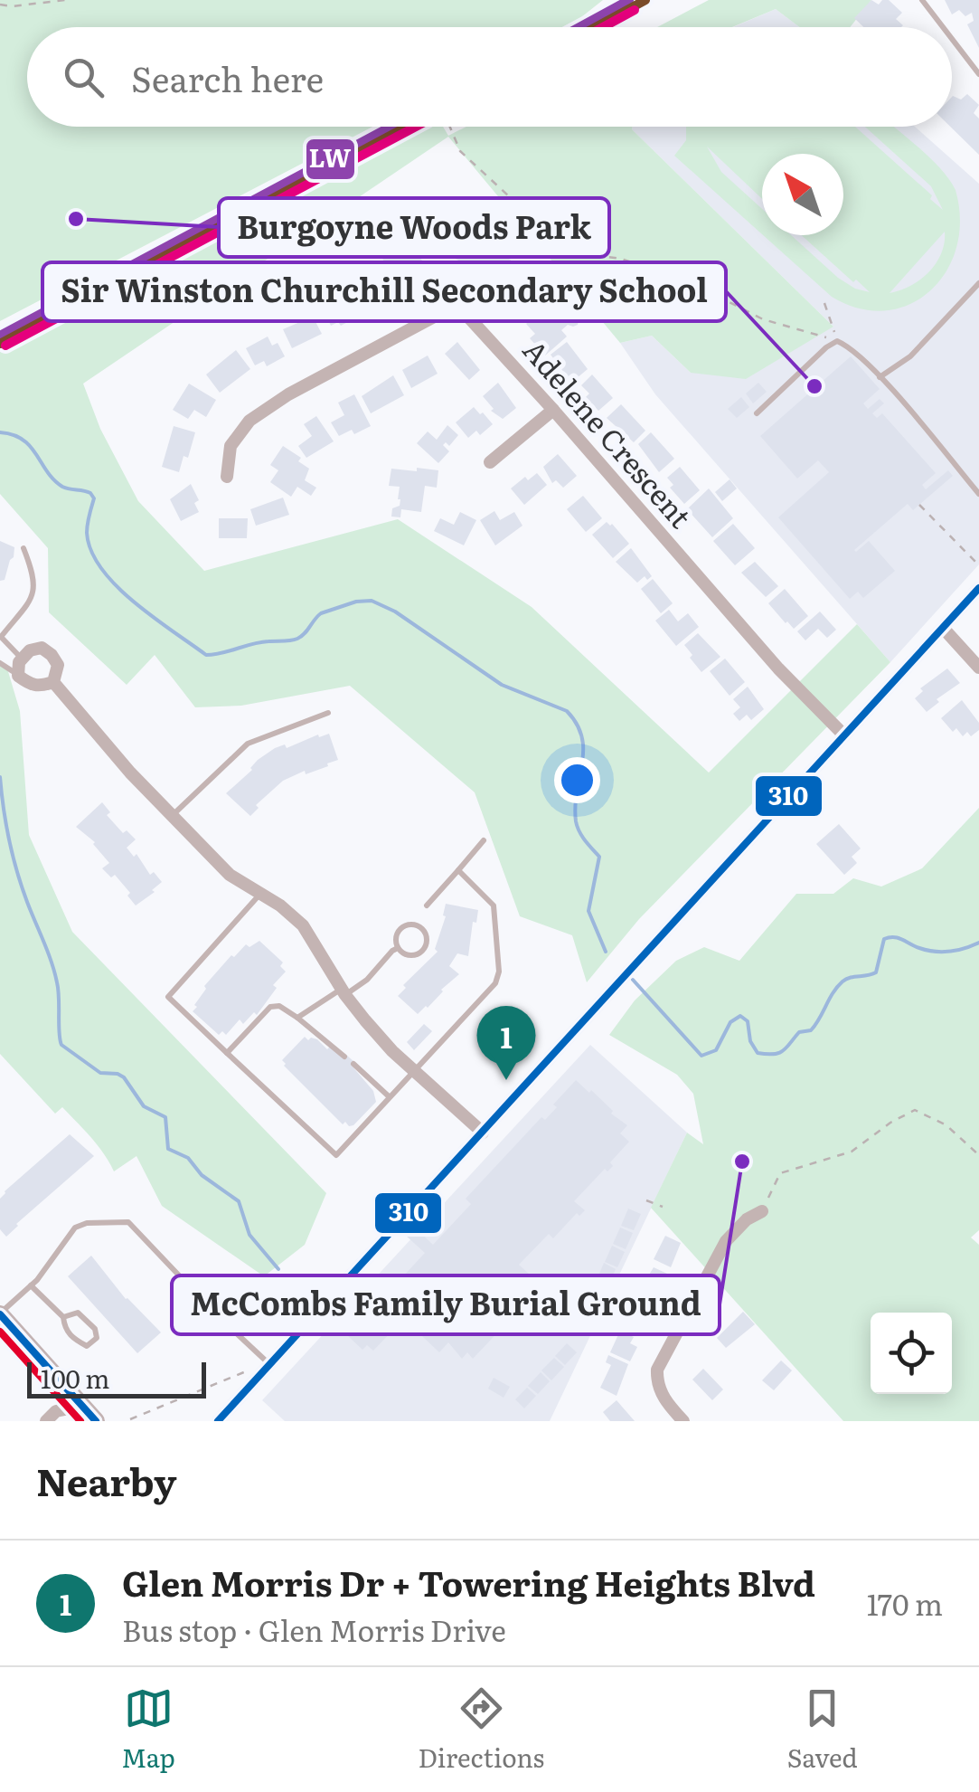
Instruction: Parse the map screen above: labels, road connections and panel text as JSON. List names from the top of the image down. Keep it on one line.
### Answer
{"streets":{"street":["Adelene Crescent"]},"places":["Burgoyne Woods Park","Sir Winston Churchill Secondary School","McCombs Family Burial Ground"],"lines":["transit line LW","transit line 310"],"scale_bar":"100 m","north":"top left","page":{"search":"Search here","pins":"1","scale":"100 m","heading":"Nearby","list":[{"mark":"1","name":"Glen Morris Dr + Towering Heights Blvd","note":"Bus stop · Glen Morris Drive","value":"170 m"}],"nav":["Map","Directions","Saved"]}}
